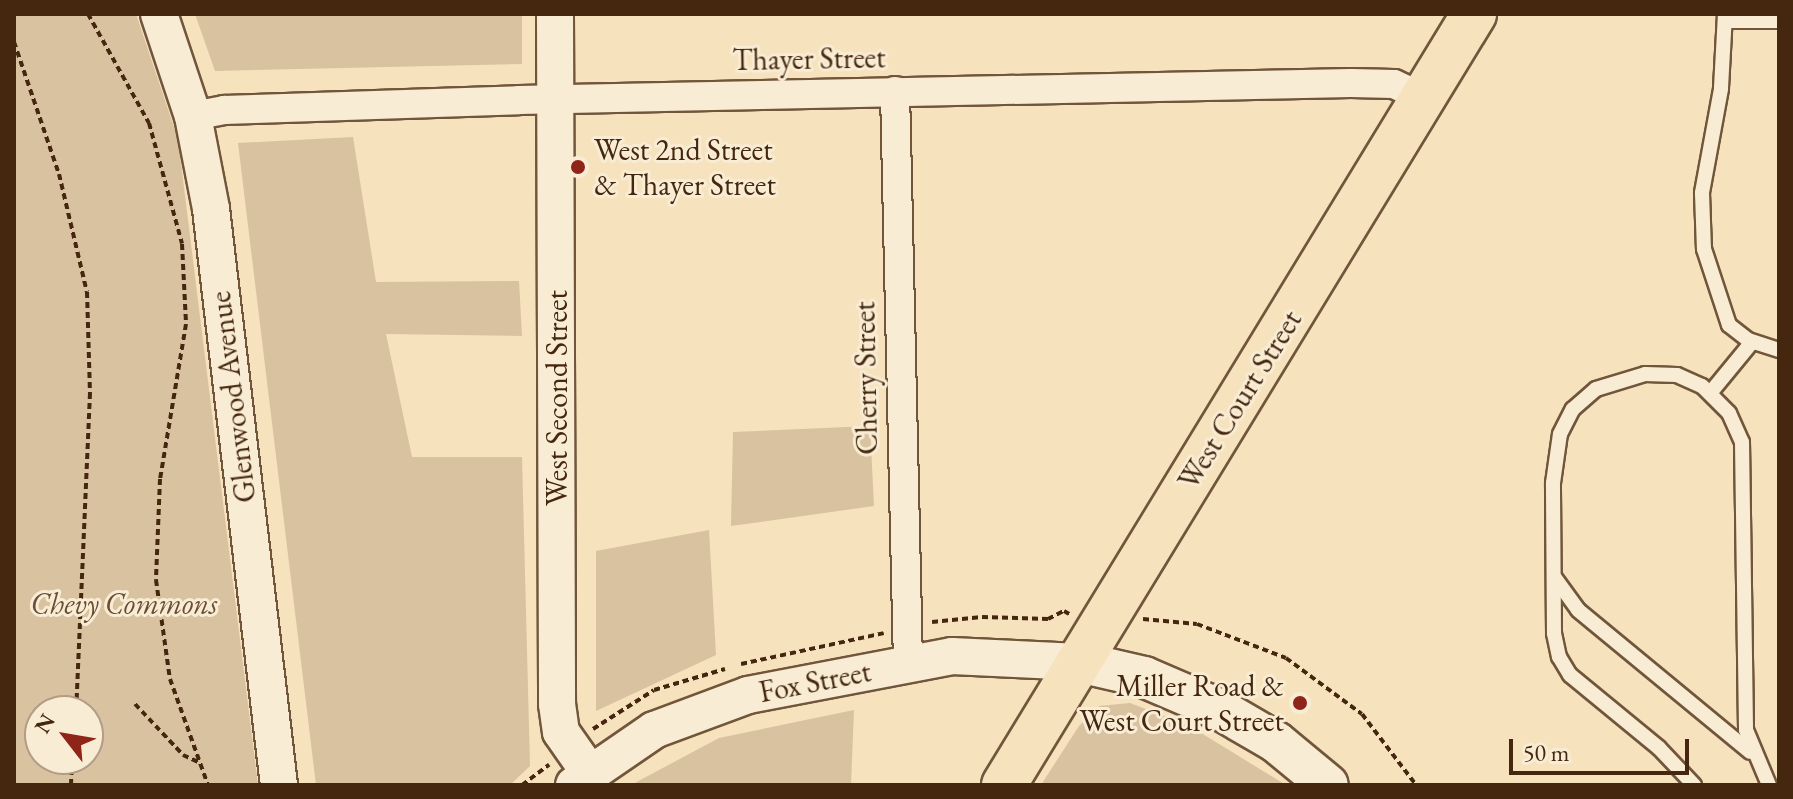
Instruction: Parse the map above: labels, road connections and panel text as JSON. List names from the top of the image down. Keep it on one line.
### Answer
{"streets":{"main road":["West Court Street"],"street":["Thayer Street","Cherry Street","Glenwood Avenue","West Second Street","Fox Street"]},"crossings":[["Thayer Street","Cherry Street"],["Thayer Street","Glenwood Avenue"],["Thayer Street","West Second Street"],["Thayer Street","West Court Street"],["Cherry Street","Fox Street"],["West Second Street","Fox Street"],["West Court Street","Fox Street"]],"parks":["Chevy Commons"],"places":["West 2nd Street & Thayer Street","Miller Road & West Court Street"],"scale_bar":"50 m","north":"top left"}
